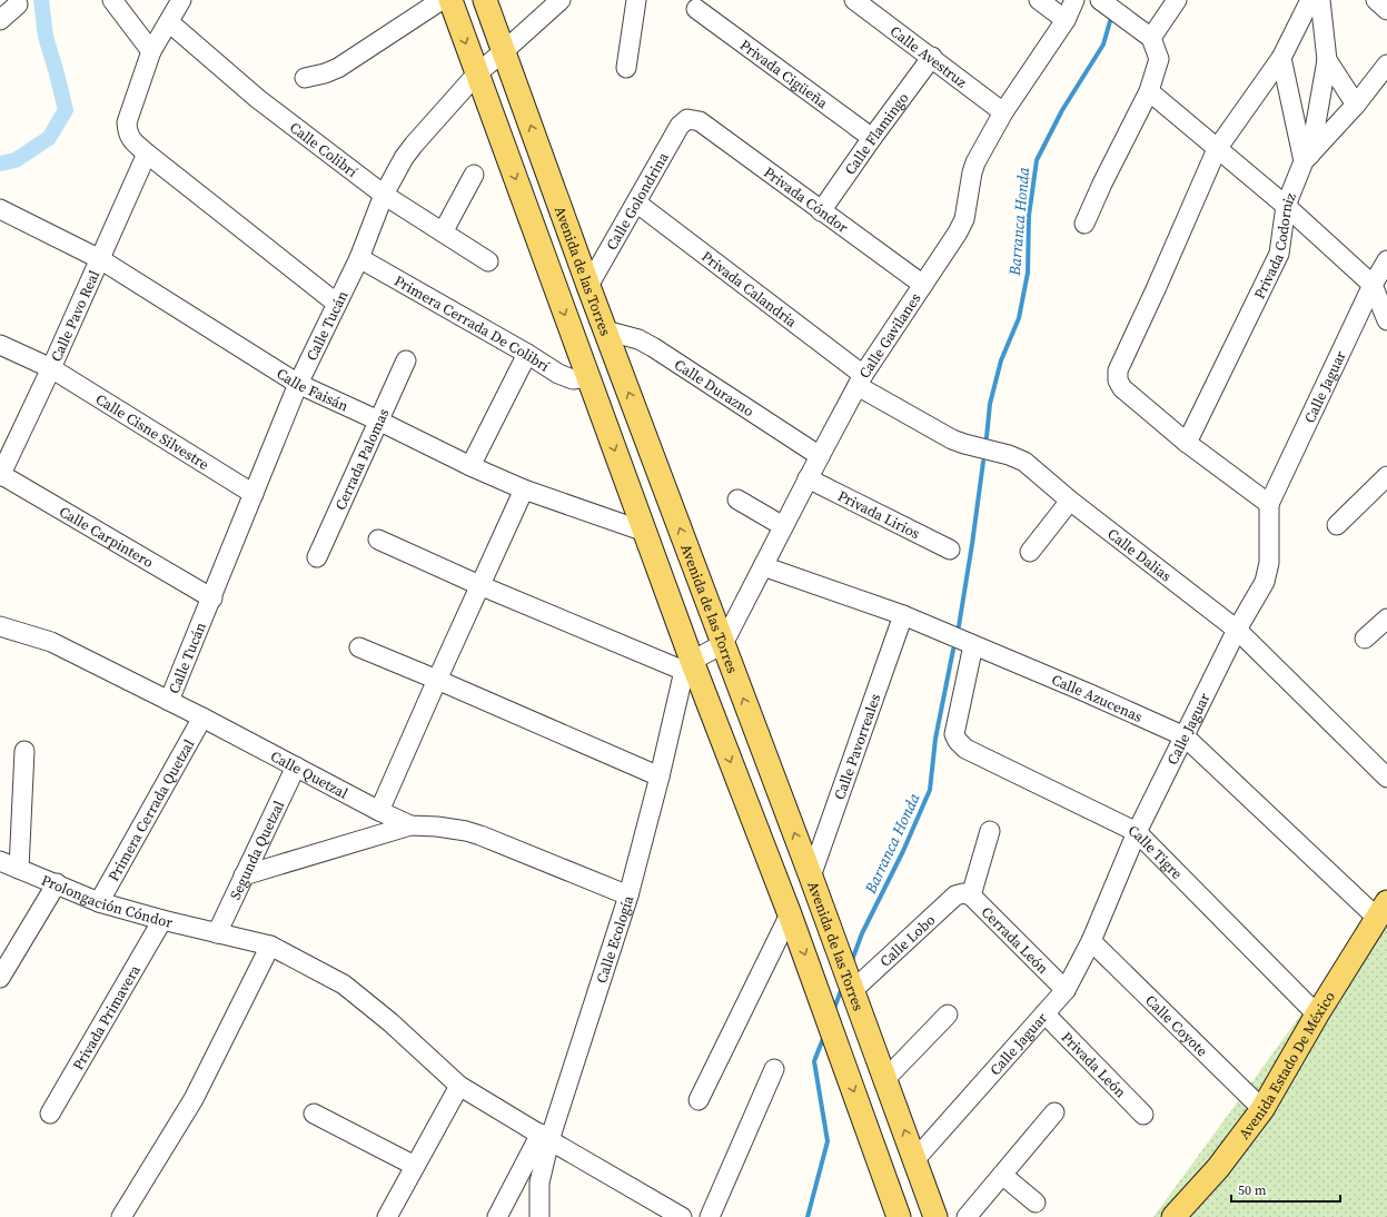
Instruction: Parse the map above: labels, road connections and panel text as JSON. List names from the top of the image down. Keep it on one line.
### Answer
{"streets":{"main road":["Avenida de las Torres","Avenida Estado De México"],"street":["Calle Avestruz","Privada Cigüeña","Calle Flamingo","Calle Colibrí","Privada Cóndor","Calle Golondrina","Privada Codorniz","Privada Calandria","Calle Pavo Real","Primera Cerrada De Colibrí","Calle Tucán","Calle Gavilanes","Calle Jaguar","Calle Faisán","Calle Durazno","Calle Cisne Silvestre","Cerrada Palomas","Privada Lirios","Calle Carpintero","Calle Dalias","Calle Azucenas","Calle Pavorreales","Calle Quetzal","Primera Cerrada Quetzal","Segunda Quetzal","Calle Tigre","Prolongación Cóndor","Calle Ecología","Calle Lobo","Cerrada León","Privada Primavera","Calle Coyote","Privada León"]},"crossings":[["Calle Avestruz","Calle Flamingo"],["Calle Avestruz","Calle Gavilanes"],["Privada Cigüeña","Calle Flamingo"],["Calle Flamingo","Privada Cóndor"],["Calle Colibrí","Calle Tucán"],["Privada Cóndor","Calle Golondrina"],["Privada Cóndor","Calle Gavilanes"],["Calle Golondrina","Avenida de las Torres"],["Calle Golondrina","Privada Calandria"],["Avenida de las Torres","Calle Tucán"],["Avenida de las Torres","Calle Gavilanes"],["Avenida de las Torres","Calle Jaguar"],["Avenida de las Torres","Calle Durazno"],["Avenida de las Torres","Calle Pavorreales"],["Avenida de las Torres","Calle Lobo"],["Privada Calandria","Calle Gavilanes"],["Privada Calandria","Calle Dalias"],["Calle Pavo Real","Calle Faisán"],["Calle Pavo Real","Calle Cisne Silvestre"],["Calle Pavo Real","Calle Carpintero"],["Primera Cerrada De Colibrí","Calle Tucán"],["Calle Tucán","Calle Faisán"],["Calle Tucán","Calle Cisne Silvestre"],["Calle Tucán","Calle Carpintero"],["Calle Tucán","Calle Quetzal"],["Calle Gavilanes","Calle Durazno"],["Calle Gavilanes","Privada Lirios"],["Calle Gavilanes","Calle Dalias"],["Calle Gavilanes","Calle Azucenas"],["Calle Jaguar","Calle Dalias"],["Calle Jaguar","Calle Azucenas"],["Calle Jaguar","Calle Tigre"],["Calle Jaguar","Cerrada León"],["Calle Jaguar","Calle Coyote"],["Calle Jaguar","Privada León"],["Calle Faisán","Cerrada Palomas"],["Calle Azucenas","Calle Pavorreales"],["Calle Azucenas","Calle Tigre"],["Calle Azucenas","Avenida Estado De México"],["Calle Quetzal","Primera Cerrada Quetzal"],["Calle Quetzal","Segunda Quetzal"],["Calle Quetzal","Calle Ecología"],["Primera Cerrada Quetzal","Prolongación Cóndor"],["Segunda Quetzal","Prolongación Cóndor"],["Calle Tigre","Avenida Estado De México"],["Prolongación Cóndor","Calle Ecología"],["Prolongación Cóndor","Privada Primavera"],["Calle Lobo","Cerrada León"],["Calle Coyote","Avenida Estado De México"]],"water":["Barranca Honda"],"scale_bar":"50 m"}
